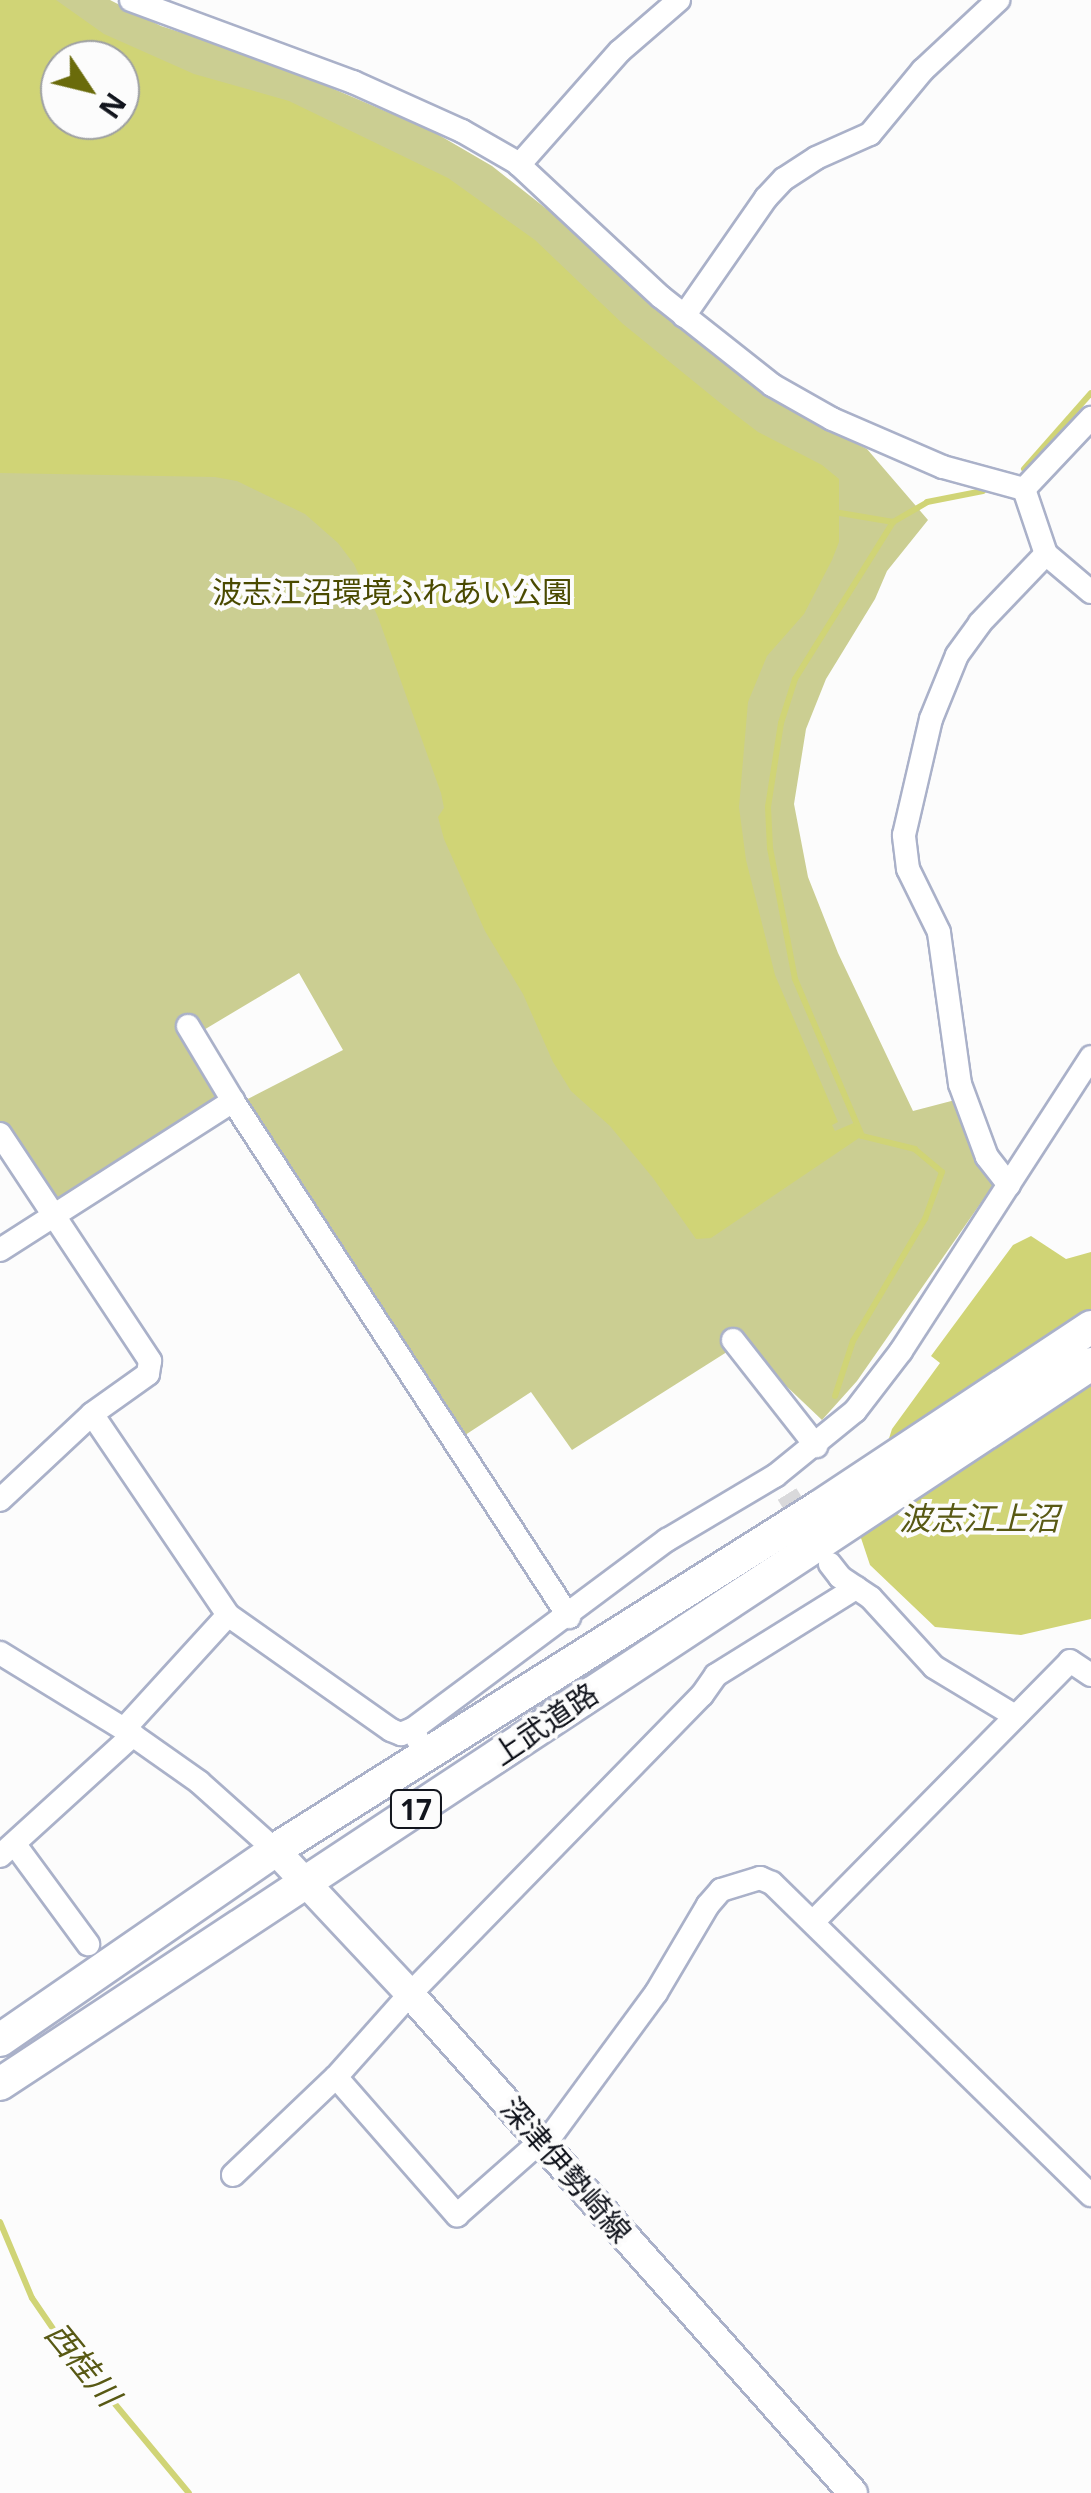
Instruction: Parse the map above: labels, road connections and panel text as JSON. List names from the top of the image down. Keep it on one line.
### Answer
{"streets":{"highway":["上武道路","17"],"main road":["深津伊勢崎線"]},"crossings":[["上武道路","深津伊勢崎線"]],"water":["波志江上沼","西桂川"],"parks":["波志江沼環境ふれあい公園"],"north":"bottom right"}
